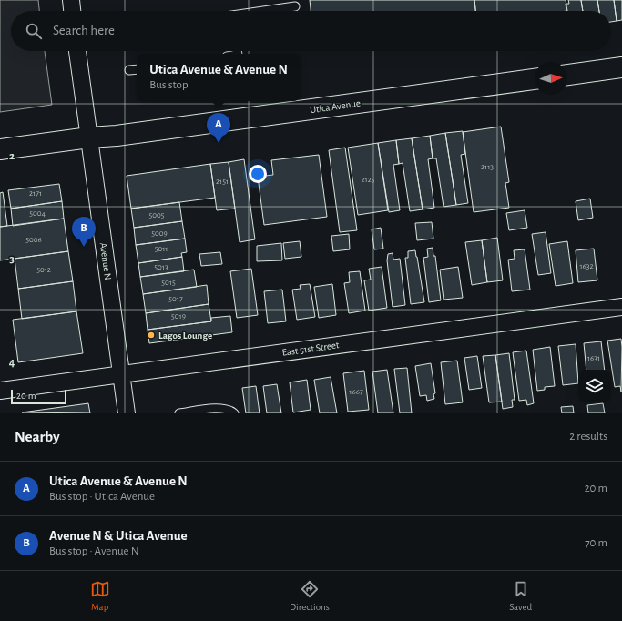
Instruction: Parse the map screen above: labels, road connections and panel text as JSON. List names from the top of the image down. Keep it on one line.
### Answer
{"streets":{"main road":["Utica Avenue"],"street":["Avenue N","East 51st Street"]},"crossings":[["Utica Avenue","Avenue N"],["Avenue N","East 51st Street"]],"places":["Lagos Lounge"],"house_numbers":["2113","2125","2151","2171","5004","5005","5009","5006","5011","1632","5013","5012","5015","5017","5019","1631","1667"],"scale_bar":"20 m","north":"right","page":{"search":"Search here","popup":["Utica Avenue & Avenue N","Bus stop"],"pins":["A","B"],"scale":"20 m","heading":["Nearby","2 results"],"list":[{"mark":"A","name":"Utica Avenue & Avenue N","note":"Bus stop · Utica Avenue","value":"20 m"},{"mark":"B","name":"Avenue N & Utica Avenue","note":"Bus stop · Avenue N","value":"70 m"}],"nav":["Map","Directions","Saved"]},"grid":{"rows":["2","3","4"]}}
